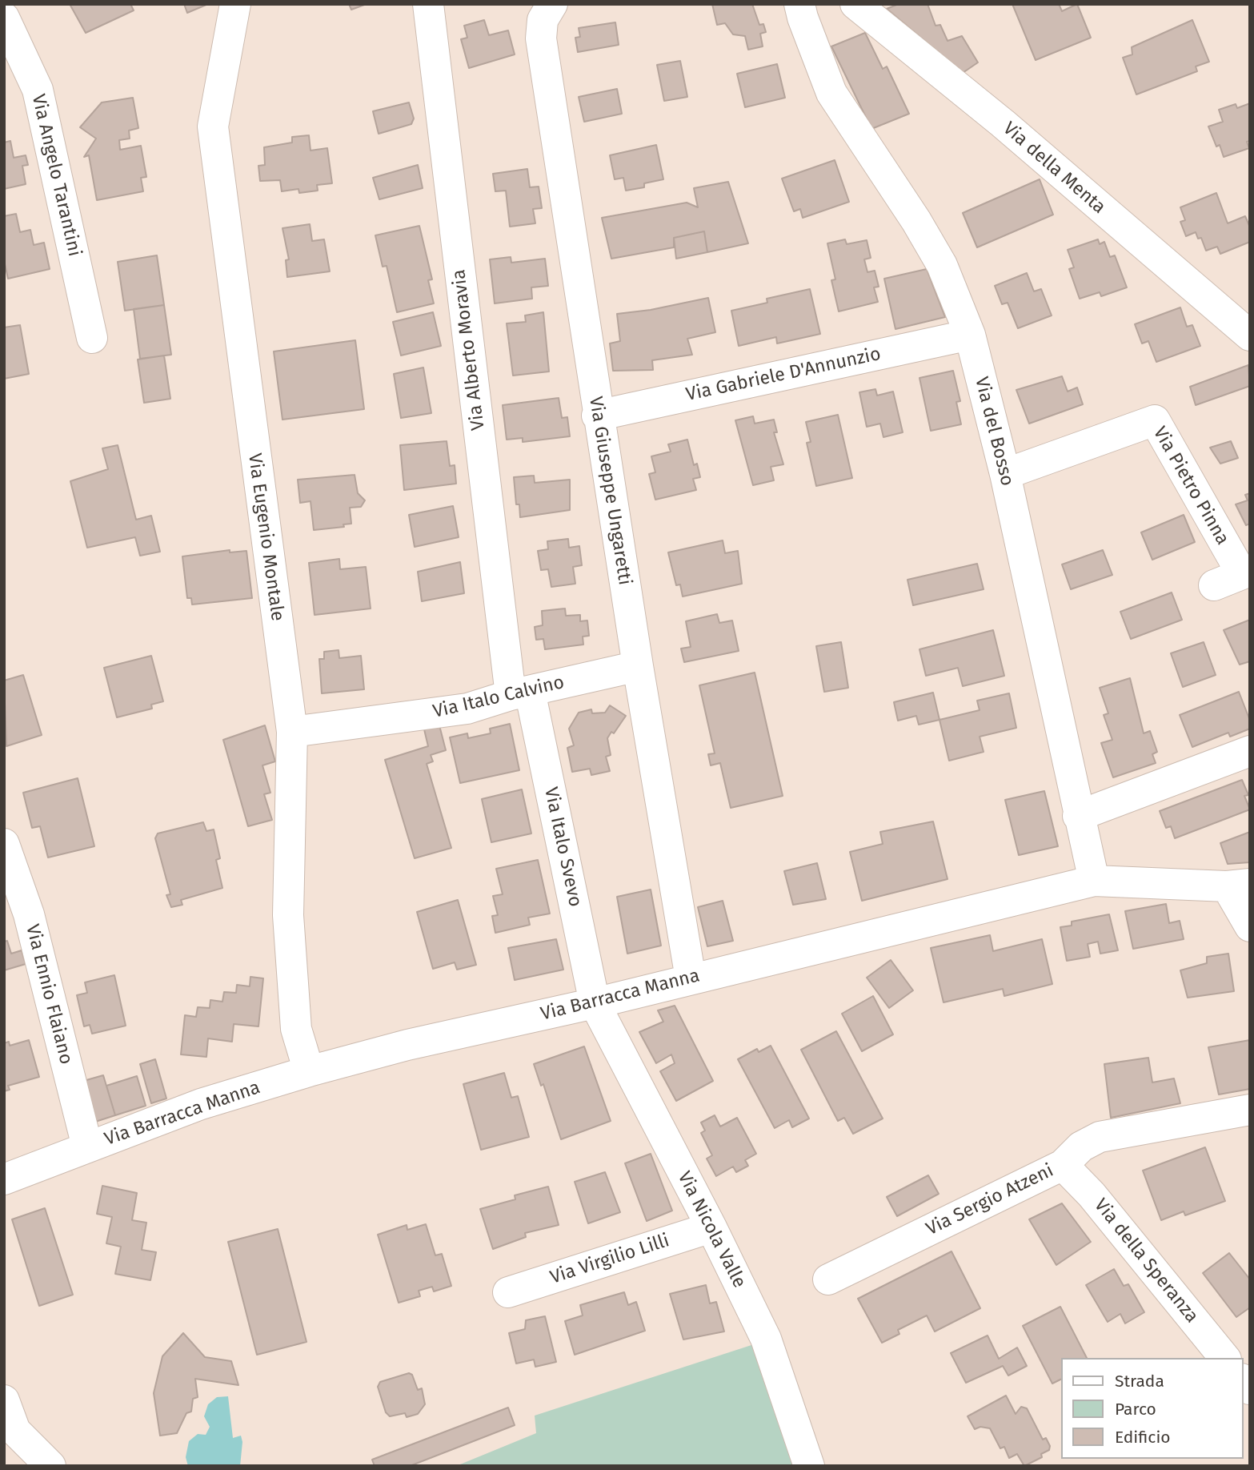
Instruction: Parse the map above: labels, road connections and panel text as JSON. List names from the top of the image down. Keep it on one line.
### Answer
{"streets":{"street":["Via della Menta","Via Angelo Tarantini","Via Alberto Moravia","Via Gabriele D'Annunzio","Via del Bosso","Via Pietro Pinna","Via Giuseppe Ungaretti","Via Eugenio Montale","Via Italo Calvino","Via Italo Svevo","Via Ennio Flaiano","Via Barracca Manna","Via Sergio Atzeni","Via Nicola Valle","Via Virgilio Lilli","Via della Speranza"]},"crossings":[["Via Alberto Moravia","Via Italo Calvino"],["Via Alberto Moravia","Via Italo Svevo"],["Via Gabriele D'Annunzio","Via del Bosso"],["Via Gabriele D'Annunzio","Via Giuseppe Ungaretti"],["Via del Bosso","Via Pietro Pinna"],["Via del Bosso","Via Barracca Manna"],["Via Giuseppe Ungaretti","Via Italo Calvino"],["Via Giuseppe Ungaretti","Via Barracca Manna"],["Via Eugenio Montale","Via Italo Calvino"],["Via Eugenio Montale","Via Barracca Manna"],["Via Italo Calvino","Via Italo Svevo"],["Via Italo Svevo","Via Barracca Manna"],["Via Italo Svevo","Via Nicola Valle"],["Via Ennio Flaiano","Via Barracca Manna"],["Via Barracca Manna","Via Nicola Valle"],["Via Sergio Atzeni","Via della Speranza"],["Via Nicola Valle","Via Virgilio Lilli"]],"legend":["Strada","Parco","Edificio"]}
